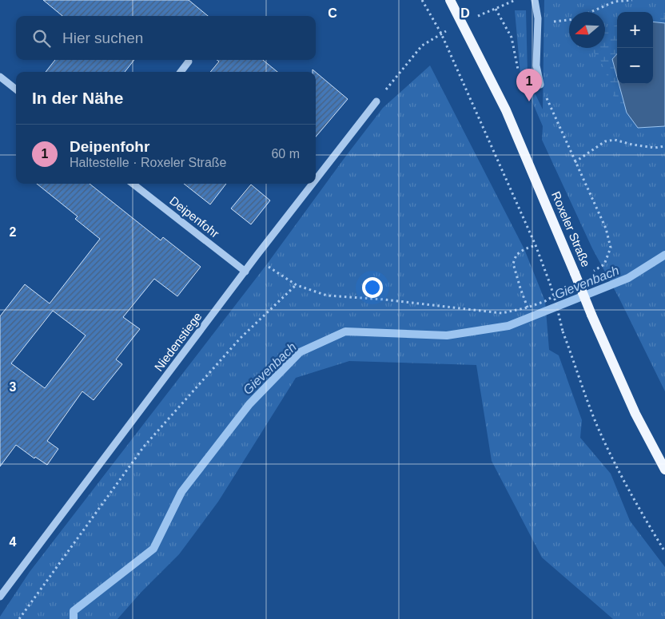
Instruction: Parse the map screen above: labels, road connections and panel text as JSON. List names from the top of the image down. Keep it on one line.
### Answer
{"streets":{"main road":["Roxeler Straße"],"street":["Deipenfohr","Niedenstiege"]},"crossings":[["Deipenfohr","Niedenstiege"]],"water":["Gievenbach"],"north":"left","page":{"map_buttons":["+","−"],"search":"Hier suchen","pins":"1","heading":"In der Nähe","list":[{"mark":"1","name":"Deipenfohr","note":"Haltestelle · Roxeler Straße","value":"60 m"}]},"grid":{"columns":["C","D"],"rows":["2","3","4"]}}
